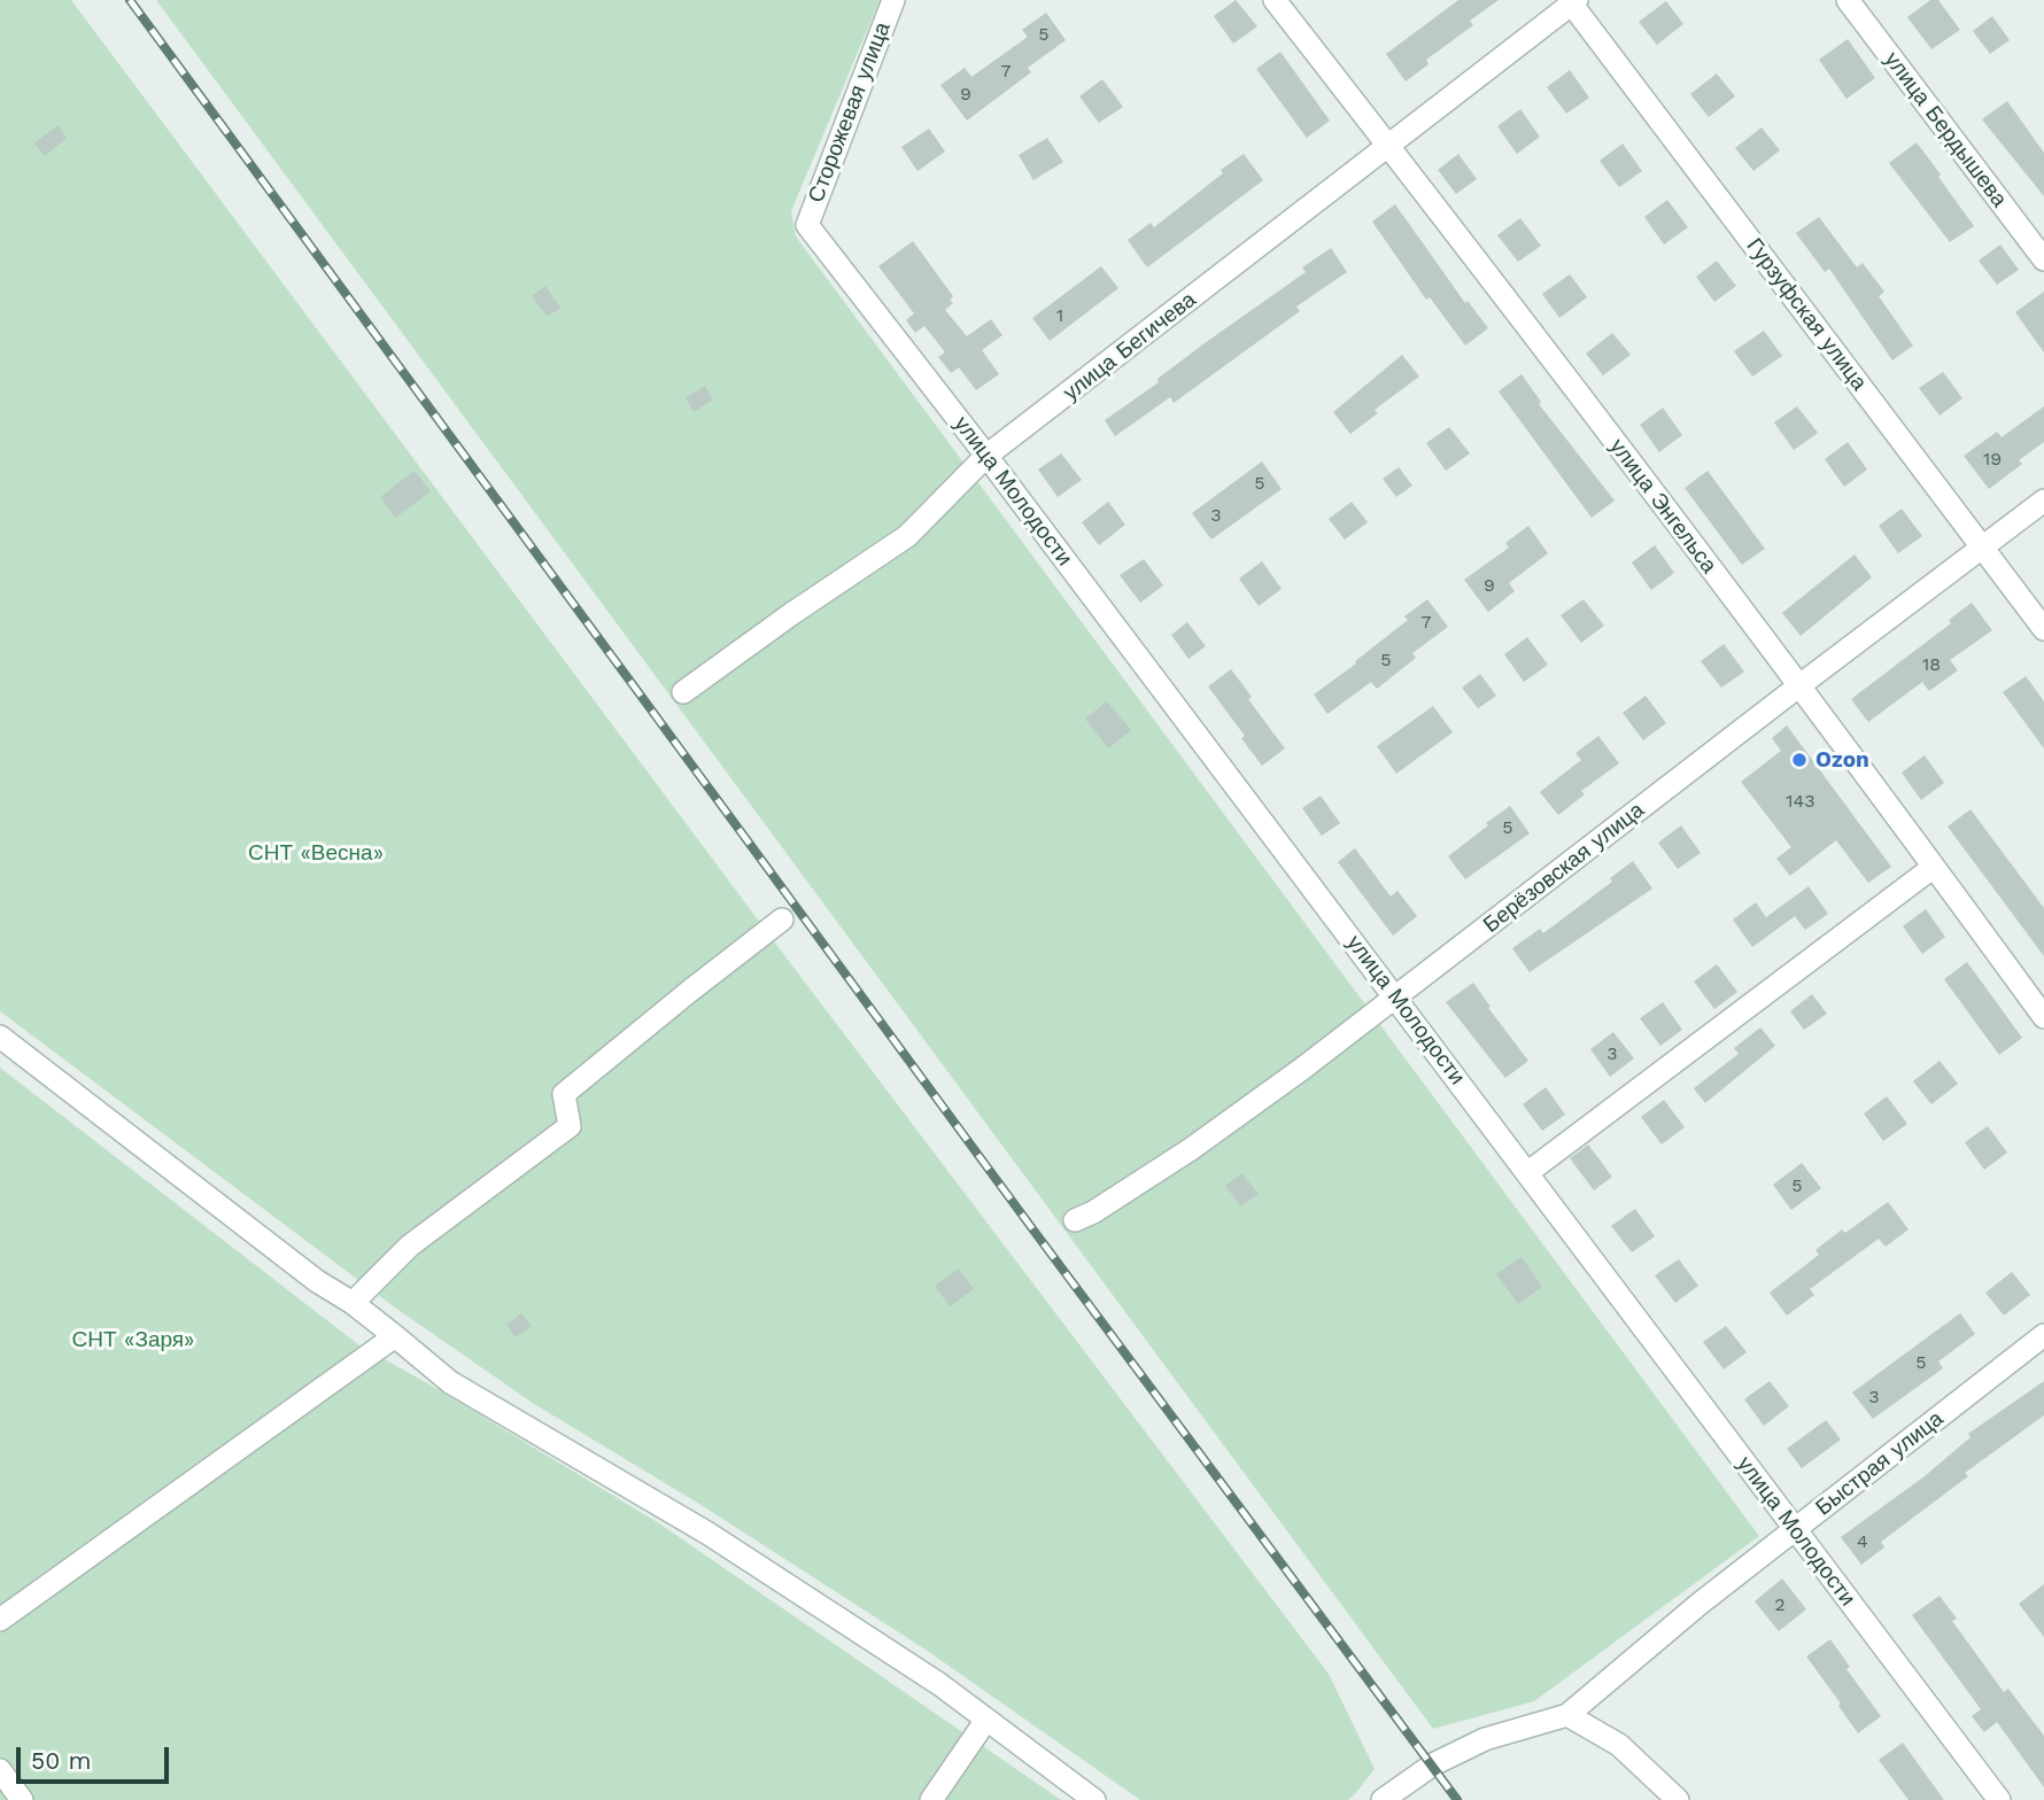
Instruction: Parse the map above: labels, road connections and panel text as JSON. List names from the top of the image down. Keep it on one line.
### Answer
{"streets":{"street":["Сторожевая улица","улица Бердышева","Гурзуфская улица","улица Бегичева","улица Молодости","улица Энгельса","Берёзовская улица","Быстрая улица"]},"crossings":[["Сторожевая улица","улица Молодости"],["Гурзуфская улица","улица Бегичева"],["Гурзуфская улица","Берёзовская улица"],["улица Бегичева","улица Молодости"],["улица Бегичева","улица Энгельса"],["улица Молодости","Берёзовская улица"],["улица Молодости","Быстрая улица"],["улица Энгельса","Берёзовская улица"]],"parks":["СНТ «Весна»","СНТ «Заря»"],"places":["Ozon"],"house_numbers":["5","7","9","1","19","5","3","9","7","5","18","143","5","3","5","5","3","4","2"],"scale_bar":"50 m"}
